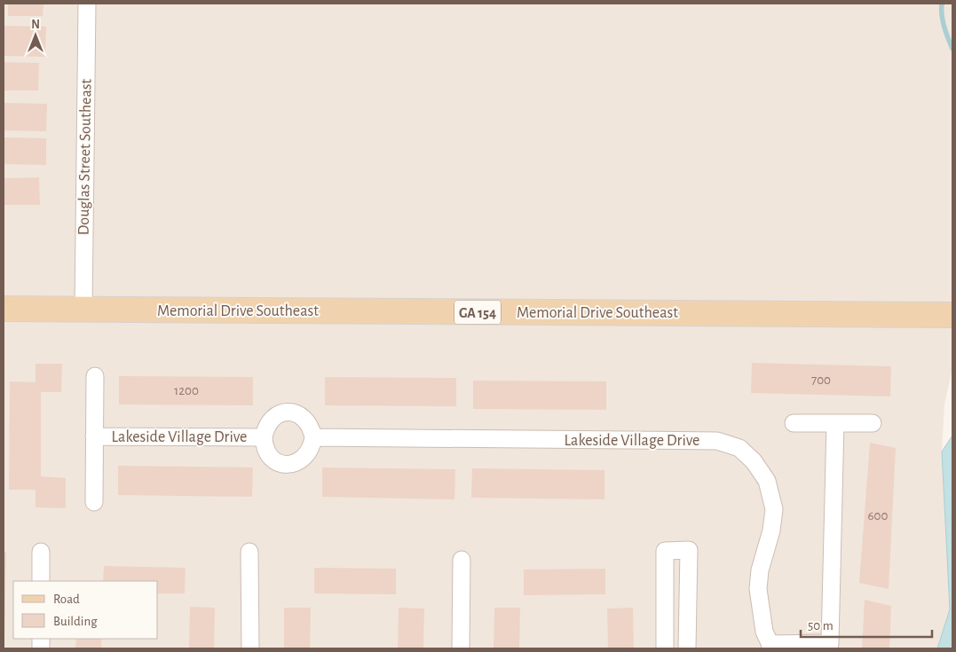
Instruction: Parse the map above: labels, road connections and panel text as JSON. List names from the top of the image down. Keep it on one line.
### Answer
{"streets":{"main road":["Memorial Drive Southeast","GA 154"],"street":["Douglas Street Southeast","Lakeside Village Drive"]},"crossings":[["Douglas Street Southeast","Memorial Drive Southeast"]],"house_numbers":["700","1200","600"],"legend":["Road","Building"],"scale_bar":"50 m","north":"top"}
